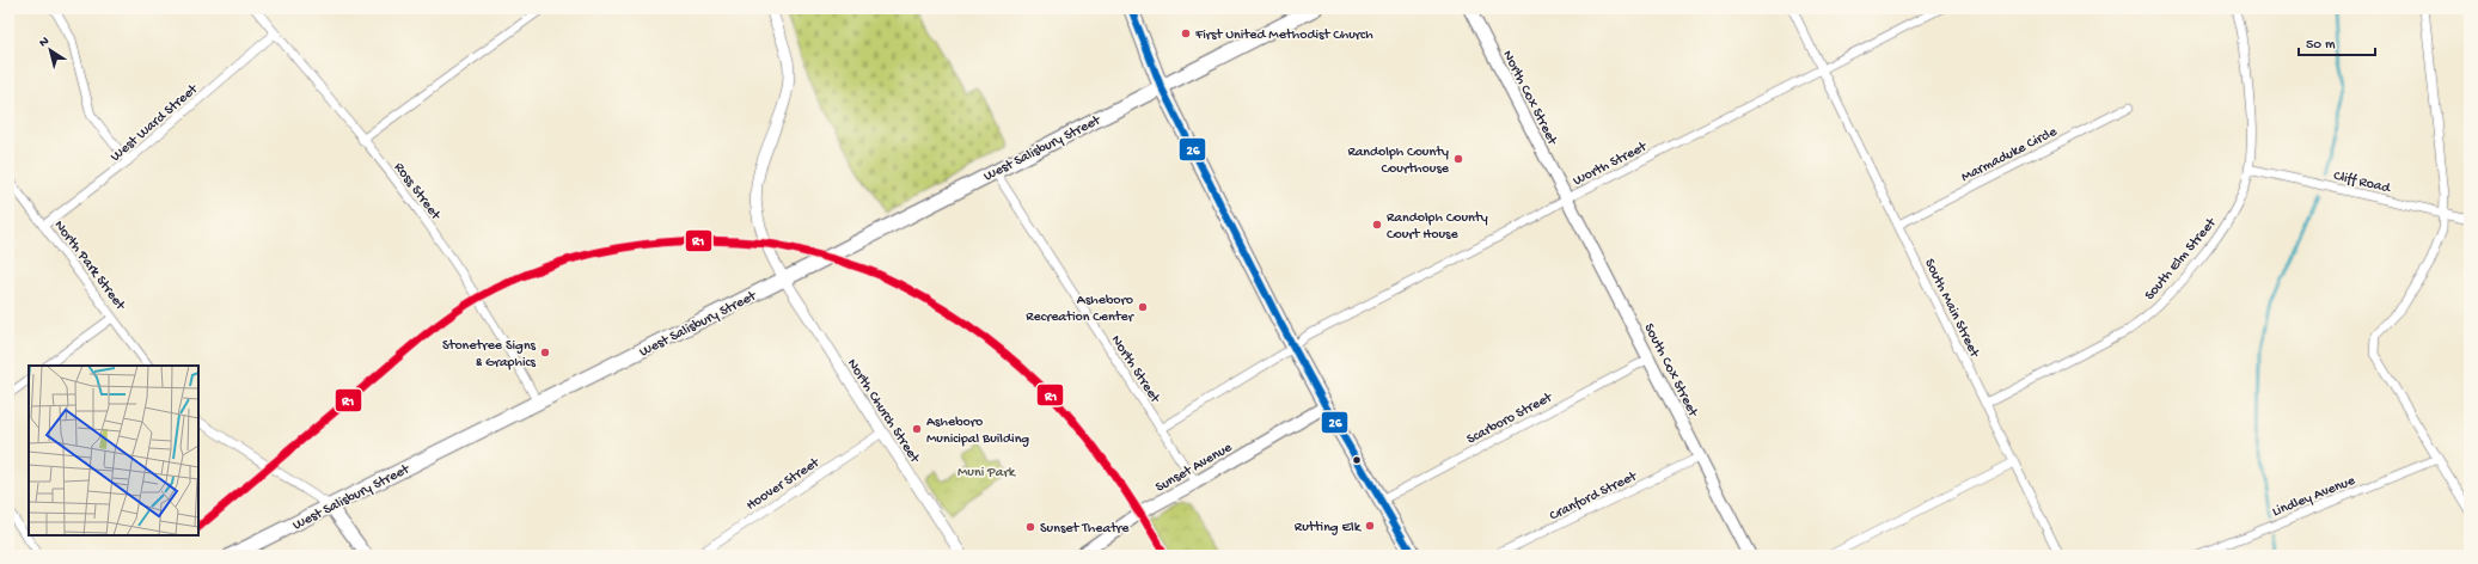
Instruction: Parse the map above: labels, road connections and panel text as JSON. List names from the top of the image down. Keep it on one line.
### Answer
{"streets":{"main road":["North Cox Street","West Salisbury Street","South Cox Street","Sunset Avenue"],"street":["West Ward Street","Marmaduke Circle","Worth Street","Cliff Road","Ross Street","South Elm Street","North Park Street","South Main Street","North Street","North Church Street","Scarboro Street","Hoover Street","Cranford Street","Lindley Avenue"]},"crossings":[["North Cox Street","Worth Street"],["North Cox Street","South Cox Street"],["West Ward Street","Ross Street"],["West Ward Street","North Park Street"],["West Salisbury Street","Ross Street"],["West Salisbury Street","North Street"],["West Salisbury Street","North Church Street"],["Marmaduke Circle","South Main Street"],["Worth Street","South Main Street"],["Worth Street","North Street"],["Worth Street","South Cox Street"],["Cliff Road","South Elm Street"],["South Elm Street","South Main Street"],["North Street","Sunset Avenue"],["South Cox Street","Scarboro Street"],["South Cox Street","Cranford Street"],["North Church Street","Hoover Street"]],"parks":["Muni Park"],"places":["First United Methodist Church","Randolph County Courthouse","Randolph County Court House","Asheboro Recreation Center","Stonetree Signs & Graphics","Asheboro Municipal Building","Rutting Elk","Sunset Theatre"],"lines":["transit line 26","transit line R1"],"scale_bar":"50 m","north":"top left"}
